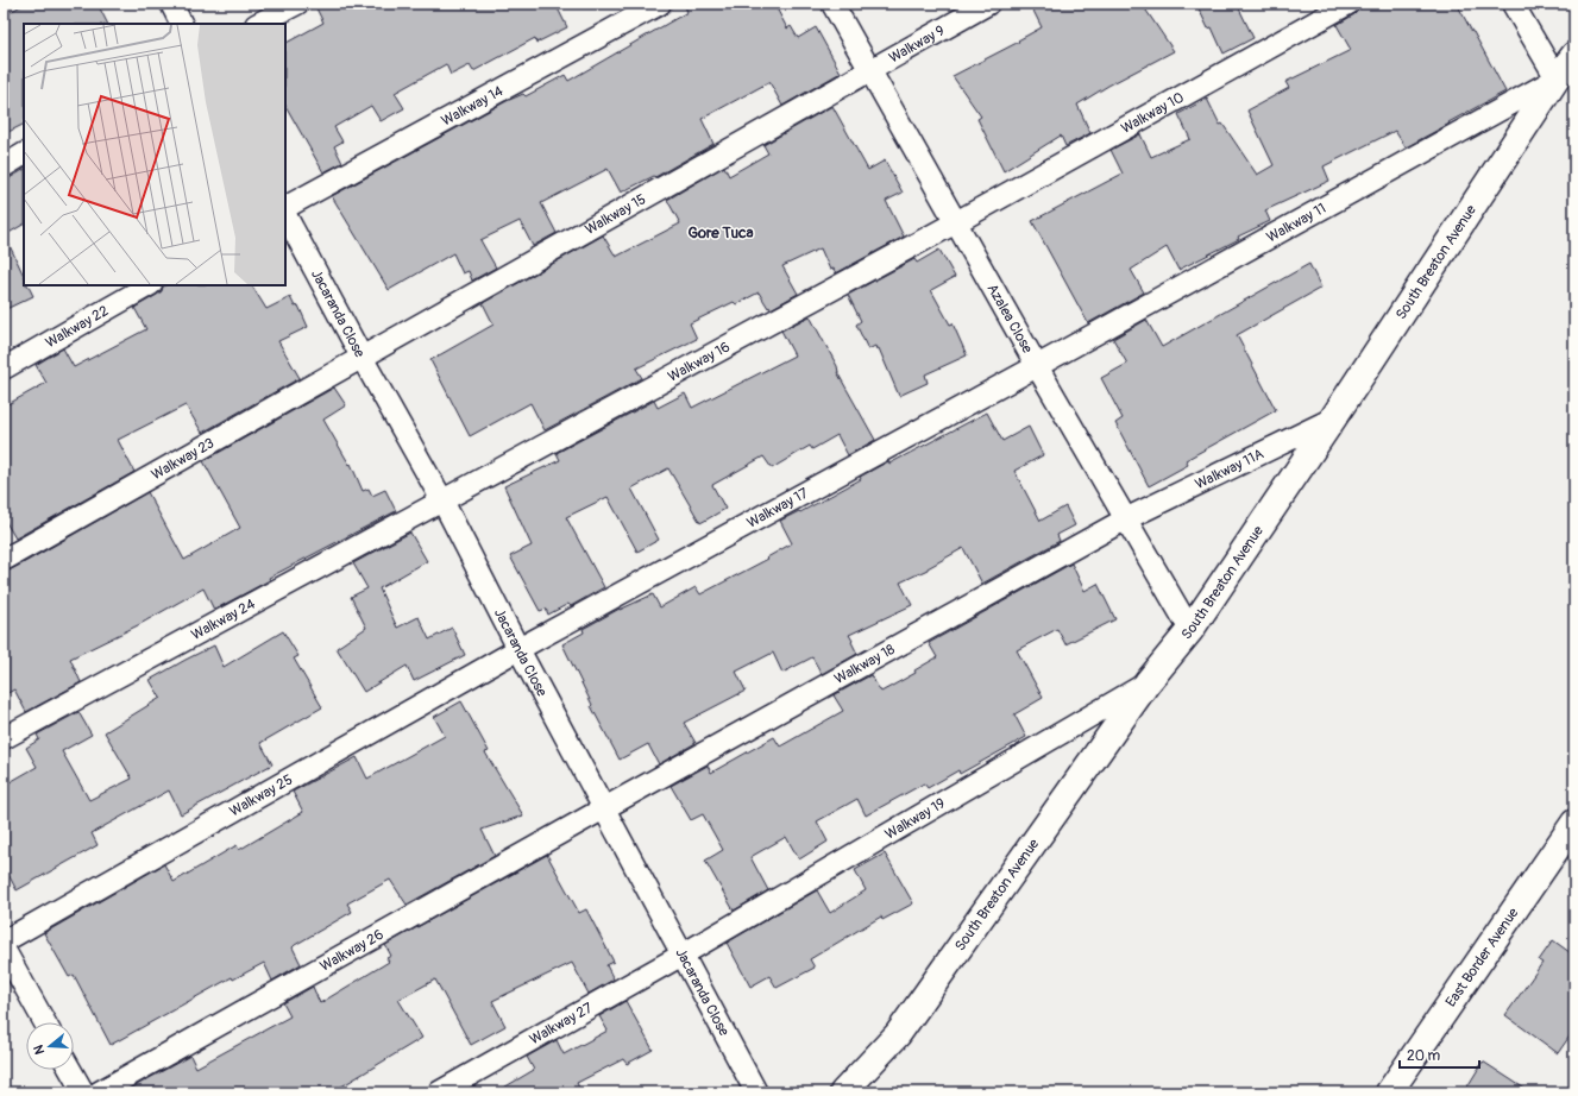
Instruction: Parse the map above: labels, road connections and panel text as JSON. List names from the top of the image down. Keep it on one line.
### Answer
{"streets":{"street":["Walkway 9","Walkway 14","Walkway 10","Walkway 15","Walkway 11","South Breaton Avenue","Jacaranda Close","Azalea Close","Walkway 22","Walkway 16","Walkway 23","Walkway 11A","Walkway 17","Walkway 24","Walkway 18","Walkway 25","Walkway 19","Walkway 26","East Border Avenue","Walkway 27"]},"crossings":[["Walkway 9","Walkway 15"],["Walkway 9","Azalea Close"],["Walkway 10","Azalea Close"],["Walkway 10","Walkway 16"],["Walkway 15","Jacaranda Close"],["Walkway 15","Azalea Close"],["Walkway 15","Walkway 23"],["Walkway 11","South Breaton Avenue"],["Walkway 11","Azalea Close"],["Walkway 11","Walkway 17"],["South Breaton Avenue","Azalea Close"],["South Breaton Avenue","Walkway 11A"],["South Breaton Avenue","Walkway 19"],["Jacaranda Close","Walkway 16"],["Jacaranda Close","Walkway 23"],["Jacaranda Close","Walkway 17"],["Jacaranda Close","Walkway 24"],["Jacaranda Close","Walkway 18"],["Jacaranda Close","Walkway 25"],["Jacaranda Close","Walkway 19"],["Jacaranda Close","Walkway 26"],["Jacaranda Close","Walkway 27"],["Azalea Close","Walkway 16"],["Azalea Close","Walkway 11A"],["Azalea Close","Walkway 17"],["Azalea Close","Walkway 18"],["Walkway 16","Walkway 24"],["Walkway 11A","Walkway 18"],["Walkway 17","Walkway 25"],["Walkway 18","Walkway 26"],["Walkway 19","Walkway 27"]],"districts":["Gore Tuca"],"scale_bar":"20 m","north":"left"}
